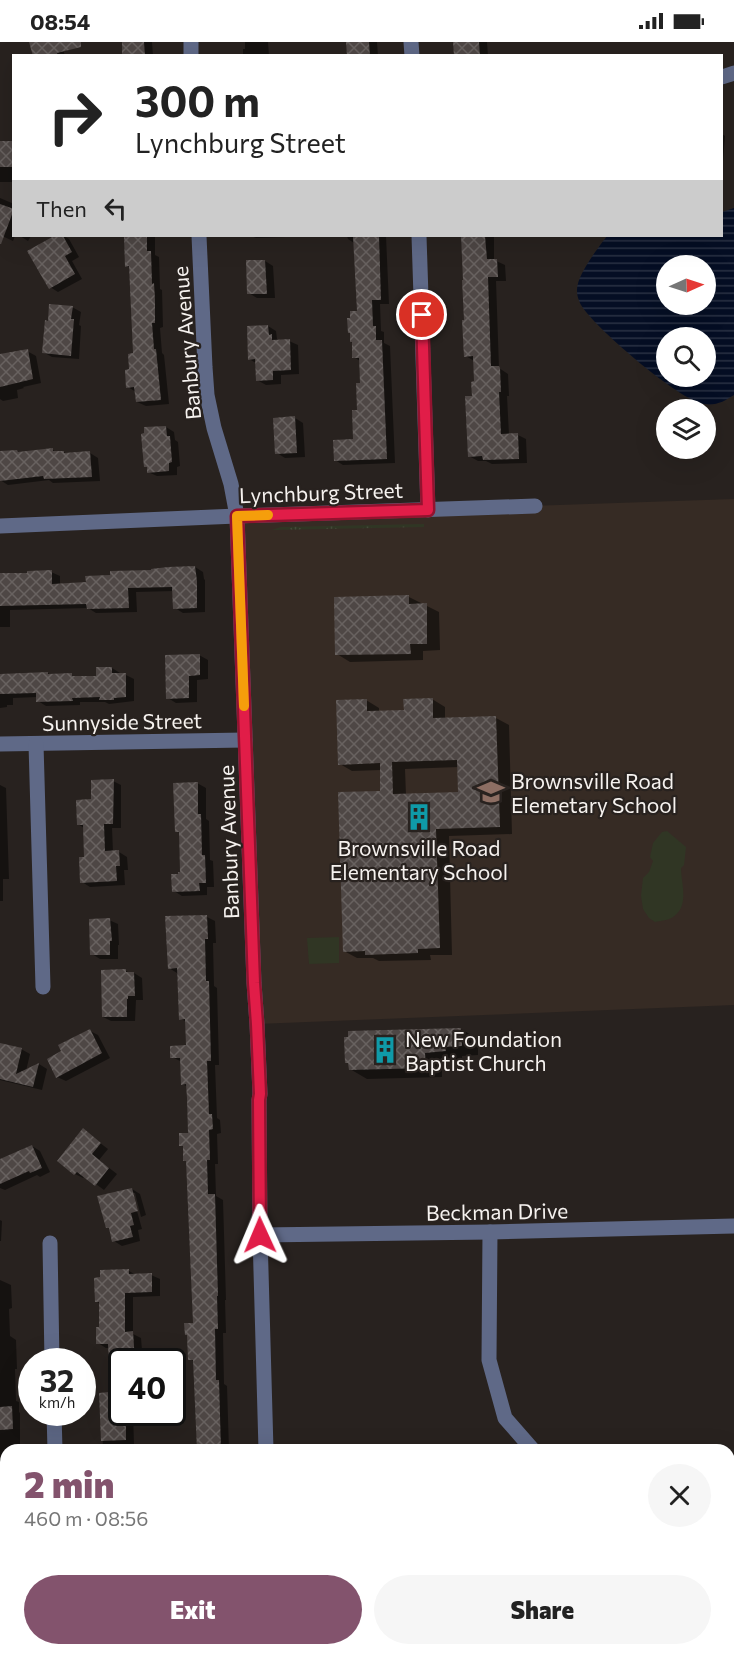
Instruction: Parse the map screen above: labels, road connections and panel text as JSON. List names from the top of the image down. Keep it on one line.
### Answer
{"streets":{"street":["Banbury Avenue","Lynchburg Street","Sunnyside Street","Beckman Drive"]},"crossings":[["Banbury Avenue","Lynchburg Street"],["Banbury Avenue","Sunnyside Street"],["Banbury Avenue","Beckman Drive"]],"places":{"school or university":["Brownsville Road Elemetary School"],"building":["Brownsville Road Elementary School","New Foundation Baptist Church"]},"north":"right","page":{"status":"08:54","turn":["300 m","Lynchburg Street"],"then":"Then","speed":"32 km/h","limit":"40","heading":["2 min","460 m · 08:56"],"buttons":["Exit","Share"]}}
